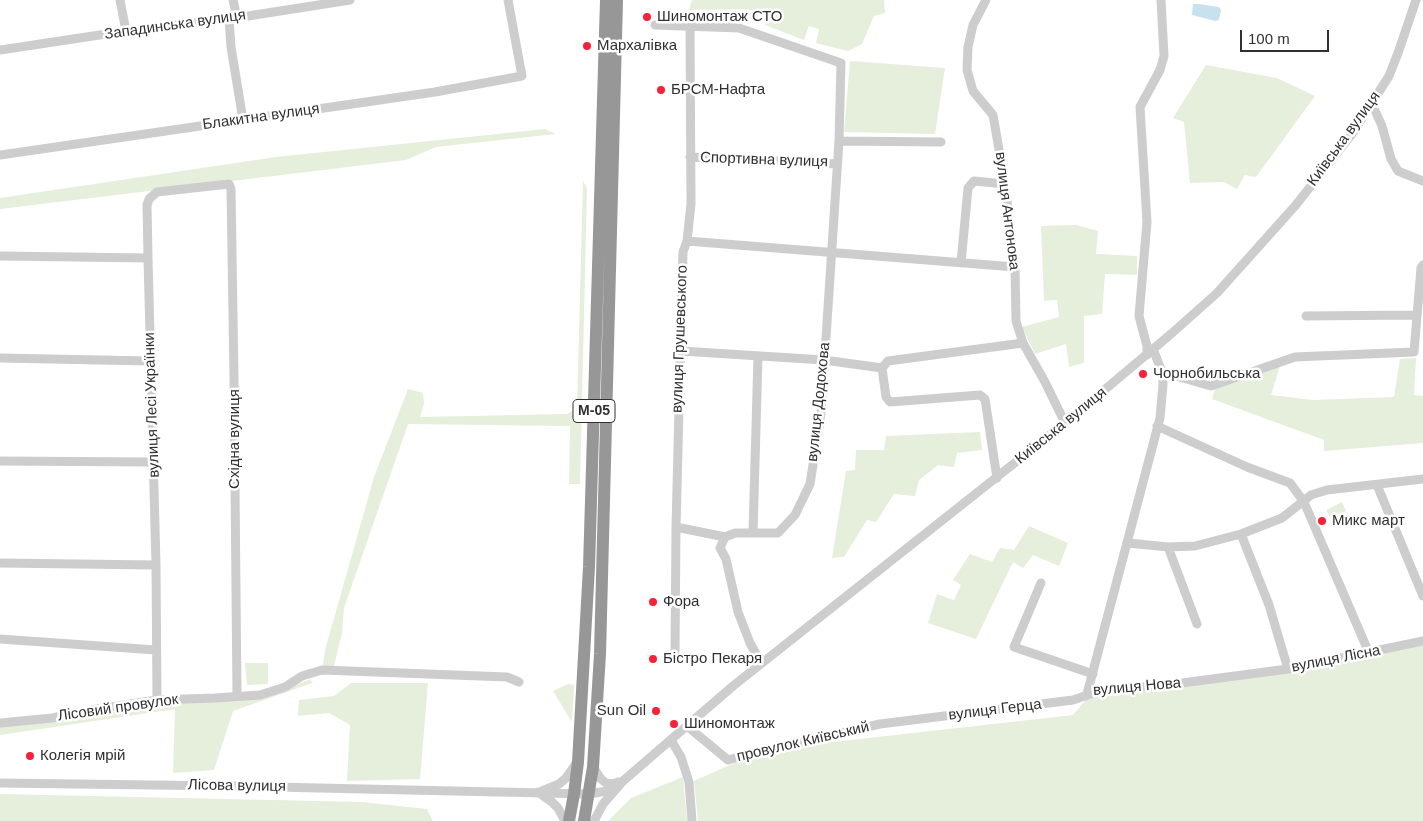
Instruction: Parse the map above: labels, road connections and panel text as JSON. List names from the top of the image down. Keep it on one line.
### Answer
{"streets":{"highway":["М-05"],"street":["Западинська вулиця","Блакитна вулиця","Київська вулиця","Спортивна вулиця","вулиця Антонова","вулиця Грушевського","вулиця Додохова","вулиця Лесі Українки","Східна вулиця","вулиця Лісна","вулиця Нова","Лісовий провулок","вулиця Герца","провулок Київський","Лісова вулиця"]},"crossings":[["Київська вулиця","вулиця Антонова"],["Київська вулиця","вулиця Нова"],["Київська вулиця","провулок Київський"],["Київська вулиця","Лісова вулиця"],["Спортивна вулиця","вулиця Грушевського"],["Спортивна вулиця","вулиця Додохова"],["вулиця Грушевського","вулиця Додохова"],["вулиця Лесі Українки","Східна вулиця"],["вулиця Лесі Українки","Лісовий провулок"],["М-05","Лісова вулиця"],["Східна вулиця","Лісовий провулок"],["вулиця Лісна","вулиця Нова"],["вулиця Нова","вулиця Герца"],["вулиця Герца","провулок Київський"]],"places":["Шиномонтаж СТО","Мархалівка","БРСМ-Нафта","Чорнобильська","Микс март","Фора","Бістро Пекаря","Sun Oil","Шиномонтаж","Колегія мрій"],"scale_bar":"100 m"}
